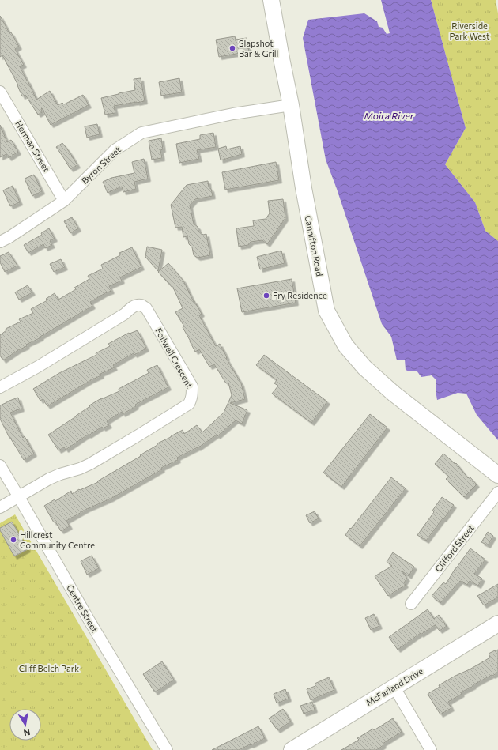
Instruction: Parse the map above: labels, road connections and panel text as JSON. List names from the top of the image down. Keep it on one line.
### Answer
{"streets":{"main road":["Cannifton Road","McFarland Drive"],"street":["Herman Street","Byron Street","Follwell Crescent","Clifford Street","Centre Street"]},"crossings":[["Herman Street","Byron Street"],["Byron Street","Cannifton Road"],["Follwell Crescent","Centre Street"]],"water":["Moira River"],"parks":["Riverside Park West","Cliff Belch Park"],"places":["Slapshot Bar & Grill","Fry Residence","Hillcrest Community Centre"],"north":"bottom"}
